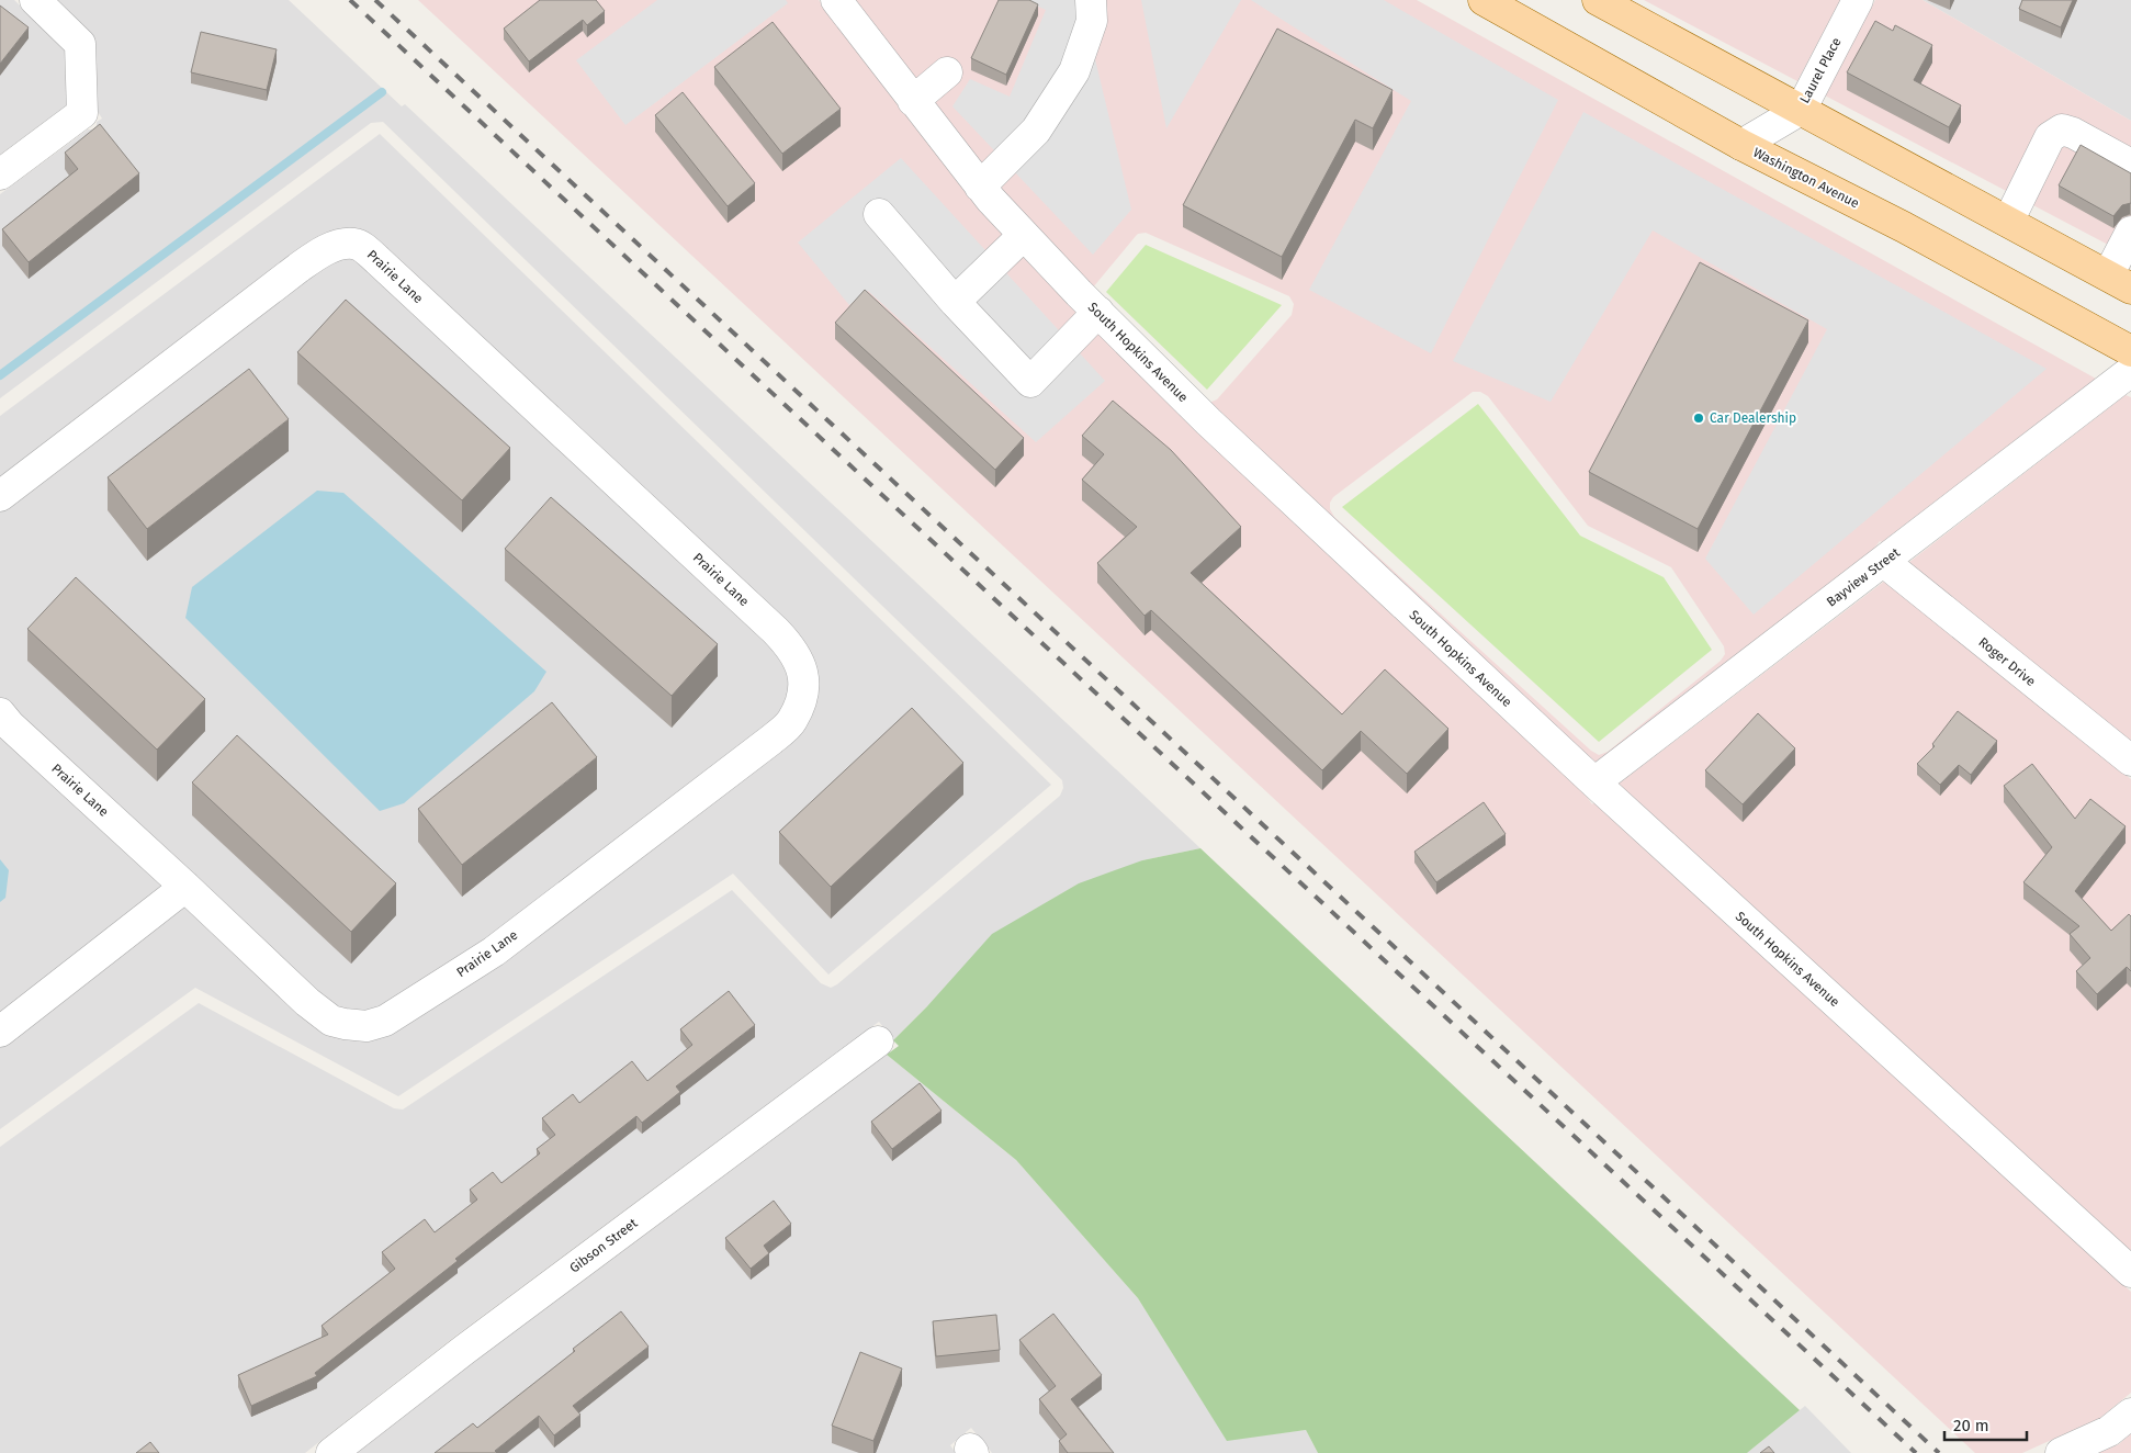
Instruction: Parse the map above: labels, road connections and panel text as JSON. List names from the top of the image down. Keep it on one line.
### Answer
{"streets":{"main road":["Washington Avenue"],"street":["Laurel Place","Prairie Lane","South Hopkins Avenue","Bayview Street","Roger Drive","Gibson Street"]},"crossings":[["Laurel Place","Washington Avenue"],["South Hopkins Avenue","Bayview Street"],["Bayview Street","Roger Drive"]],"places":["Car Dealership"],"scale_bar":"20 m"}
